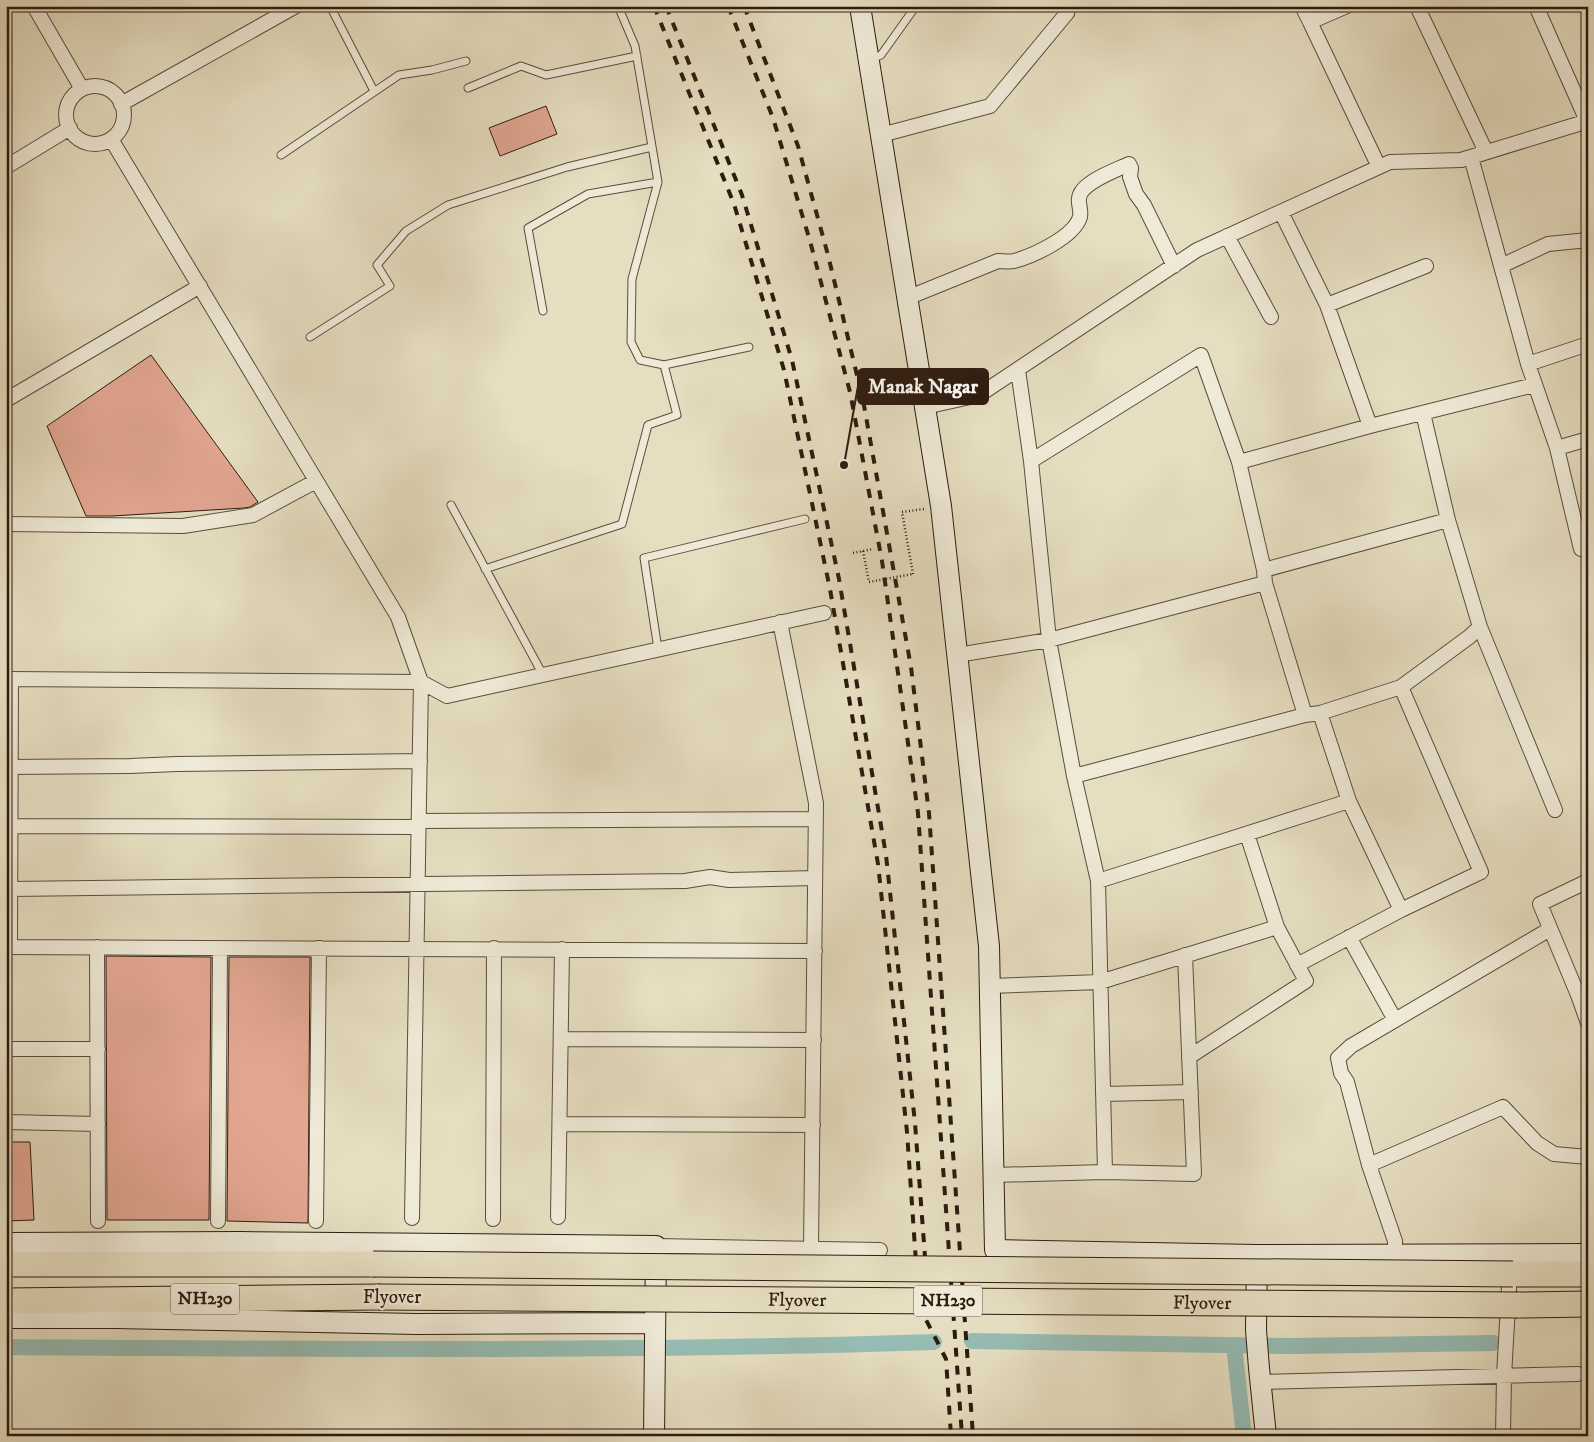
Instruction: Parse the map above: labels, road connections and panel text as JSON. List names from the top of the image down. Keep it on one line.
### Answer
{"streets":{"highway":["Flyover","NH230"]},"places":["Manak Nagar"]}
